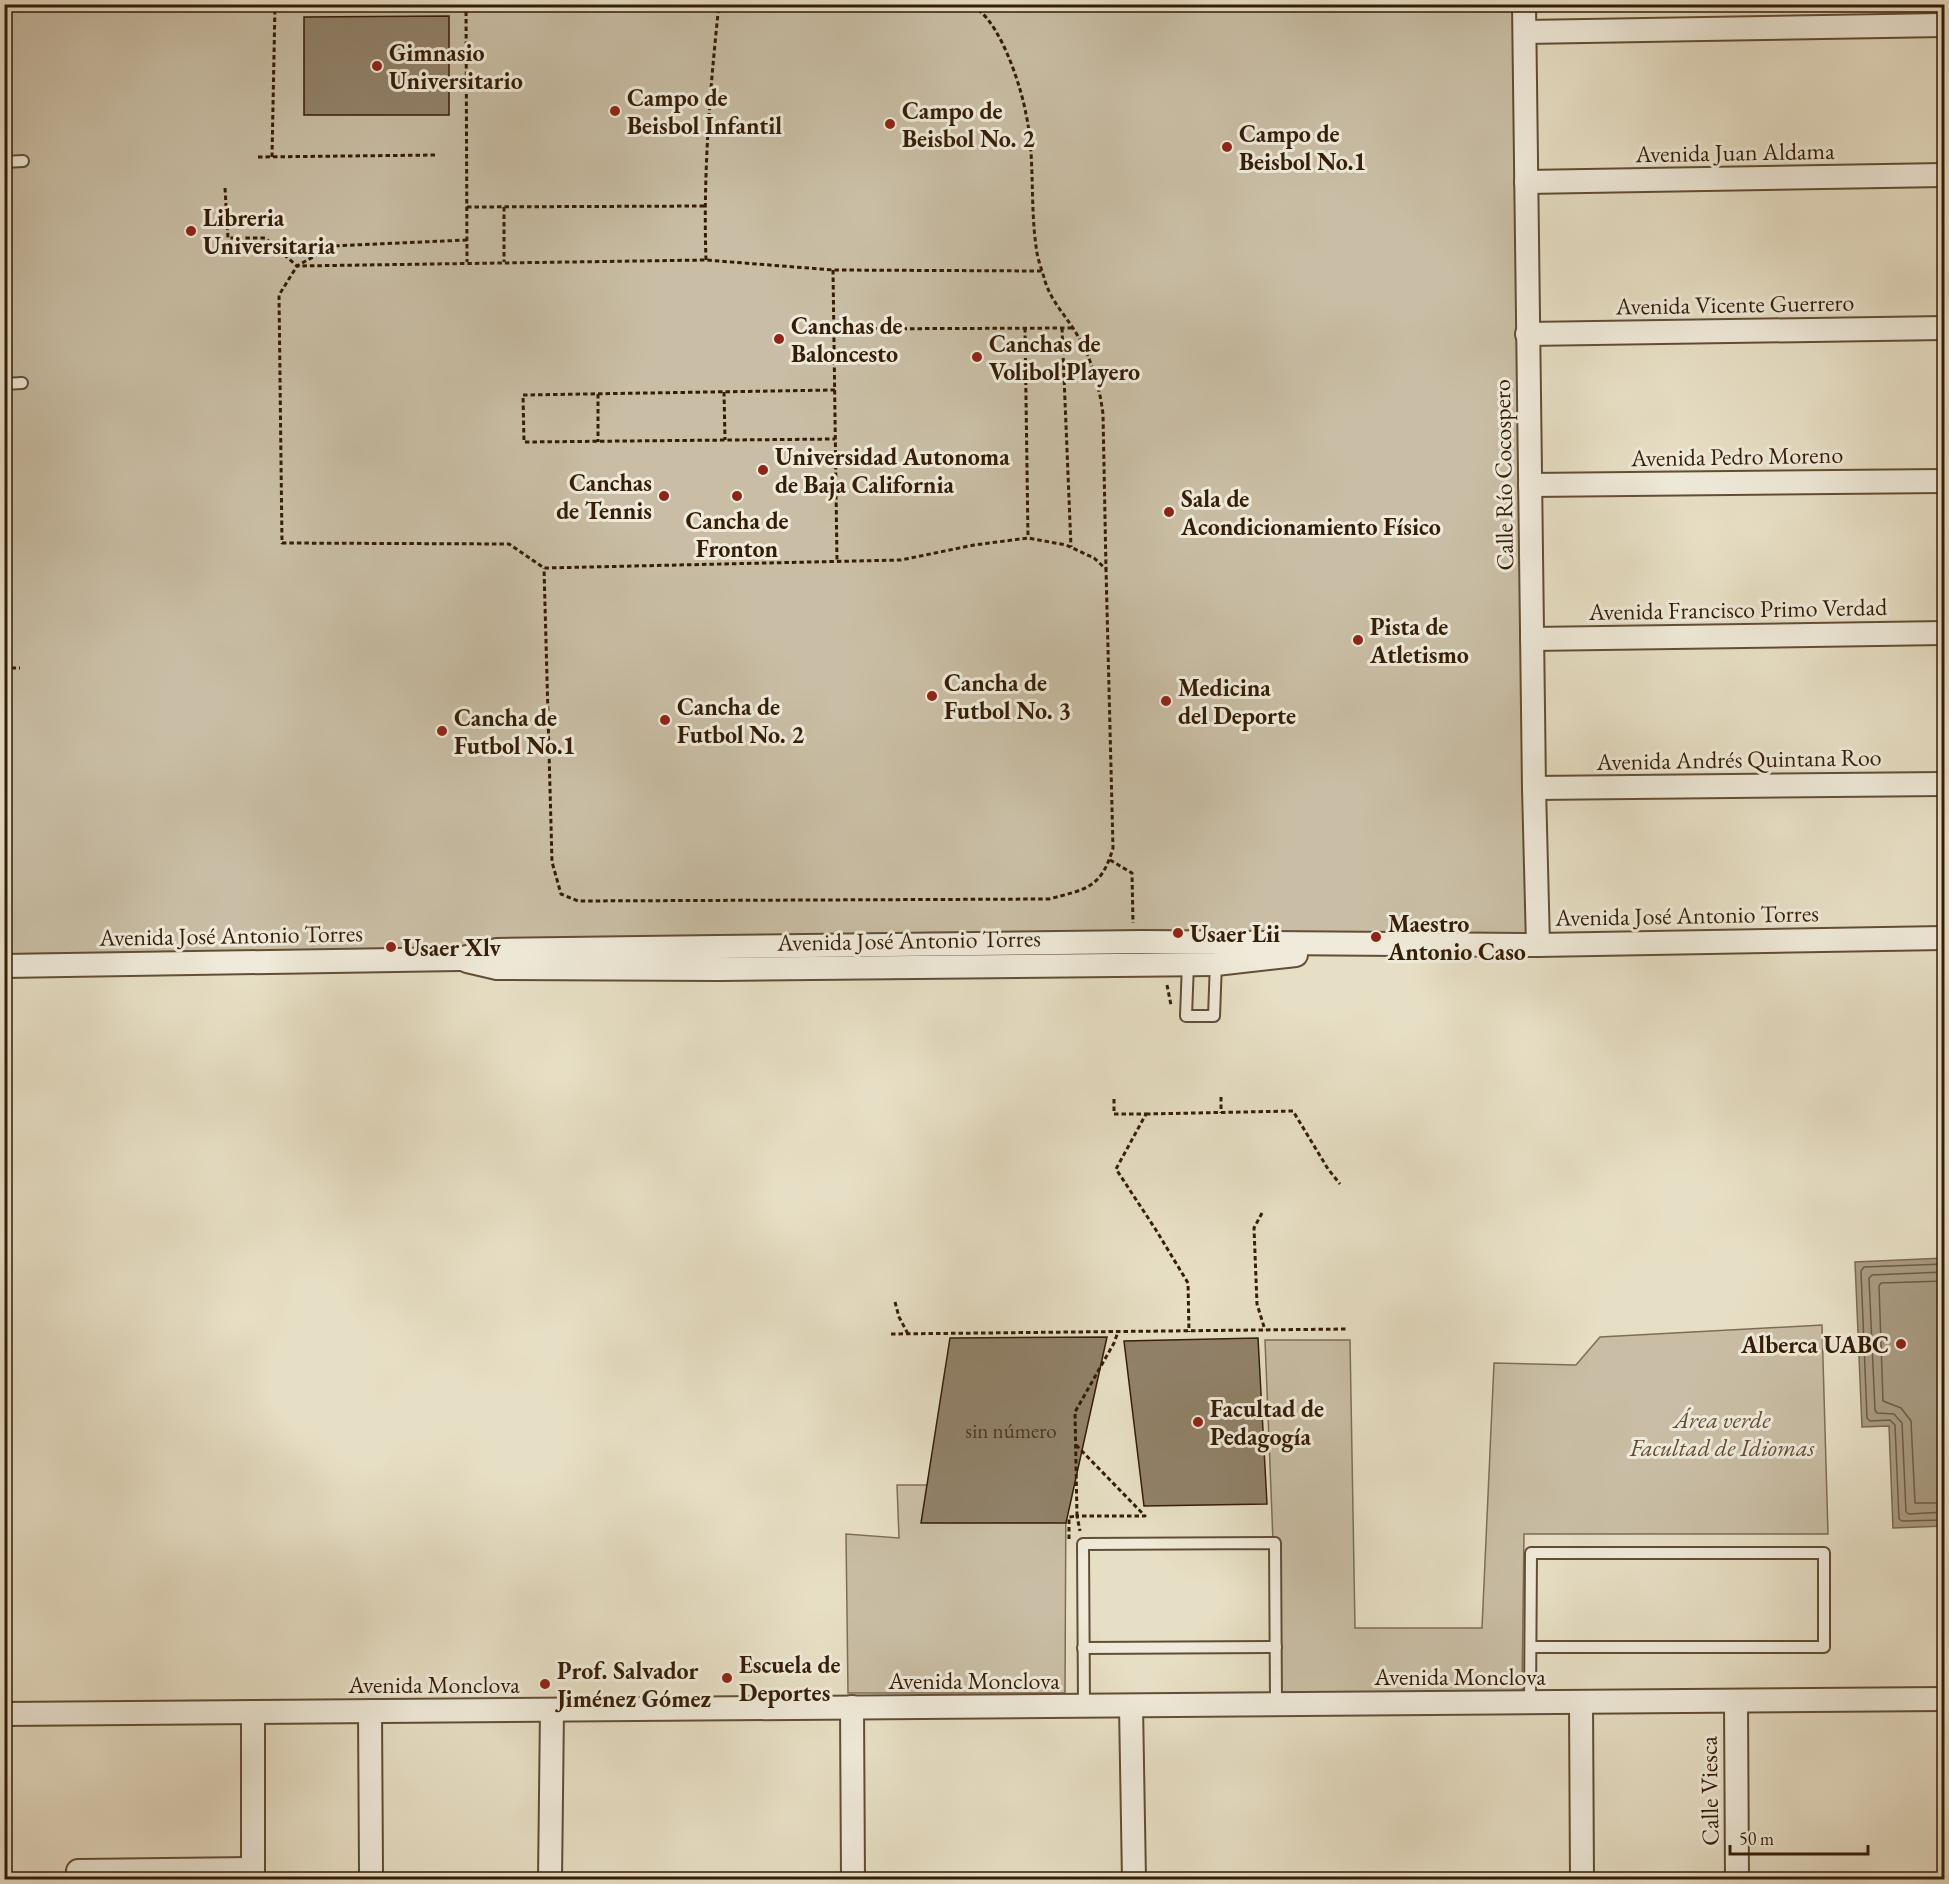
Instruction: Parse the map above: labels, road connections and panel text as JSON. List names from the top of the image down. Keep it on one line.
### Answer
{"streets":{"street":["Avenida Juan Aldama","Avenida Vicente Guerrero","Avenida Pedro Moreno","Calle Río Cocospero","Avenida Francisco Primo Verdad","Avenida Andrés Quintana Roo","Avenida José Antonio Torres","Avenida Monclova","Calle Viesca"]},"crossings":[["Avenida Juan Aldama","Calle Río Cocospero"],["Avenida Vicente Guerrero","Calle Río Cocospero"],["Avenida Pedro Moreno","Calle Río Cocospero"],["Calle Río Cocospero","Avenida Francisco Primo Verdad"],["Calle Río Cocospero","Avenida Andrés Quintana Roo"],["Calle Río Cocospero","Avenida José Antonio Torres"],["Avenida Monclova","Calle Viesca"]],"parks":["Área verde Facultad de Idiomas"],"places":["Gimnasio Universitario","Campo de Beisbol Infantil","Campo de Beisbol No. 2","Campo de Beisbol No.1","Libreria Universitaria","Canchas de Baloncesto","Canchas de Volibol Playero","Universidad Autonoma de Baja California","Canchas de Tennis","Cancha de Fronton","Sala de Acondicionamiento Físico","Pista de Atletismo","Cancha de Futbol No. 3","Medicina del Deporte","Cancha de Futbol No. 2","Cancha de Futbol No.1","Usaer Lii","Maestro Antonio Caso","Usaer Xlv","Alberca UABC","Facultad de Pedagogía","Escuela de Deportes","Prof. Salvador Jiménez Gómez"],"house_numbers":["sin número"],"scale_bar":"50 m"}
